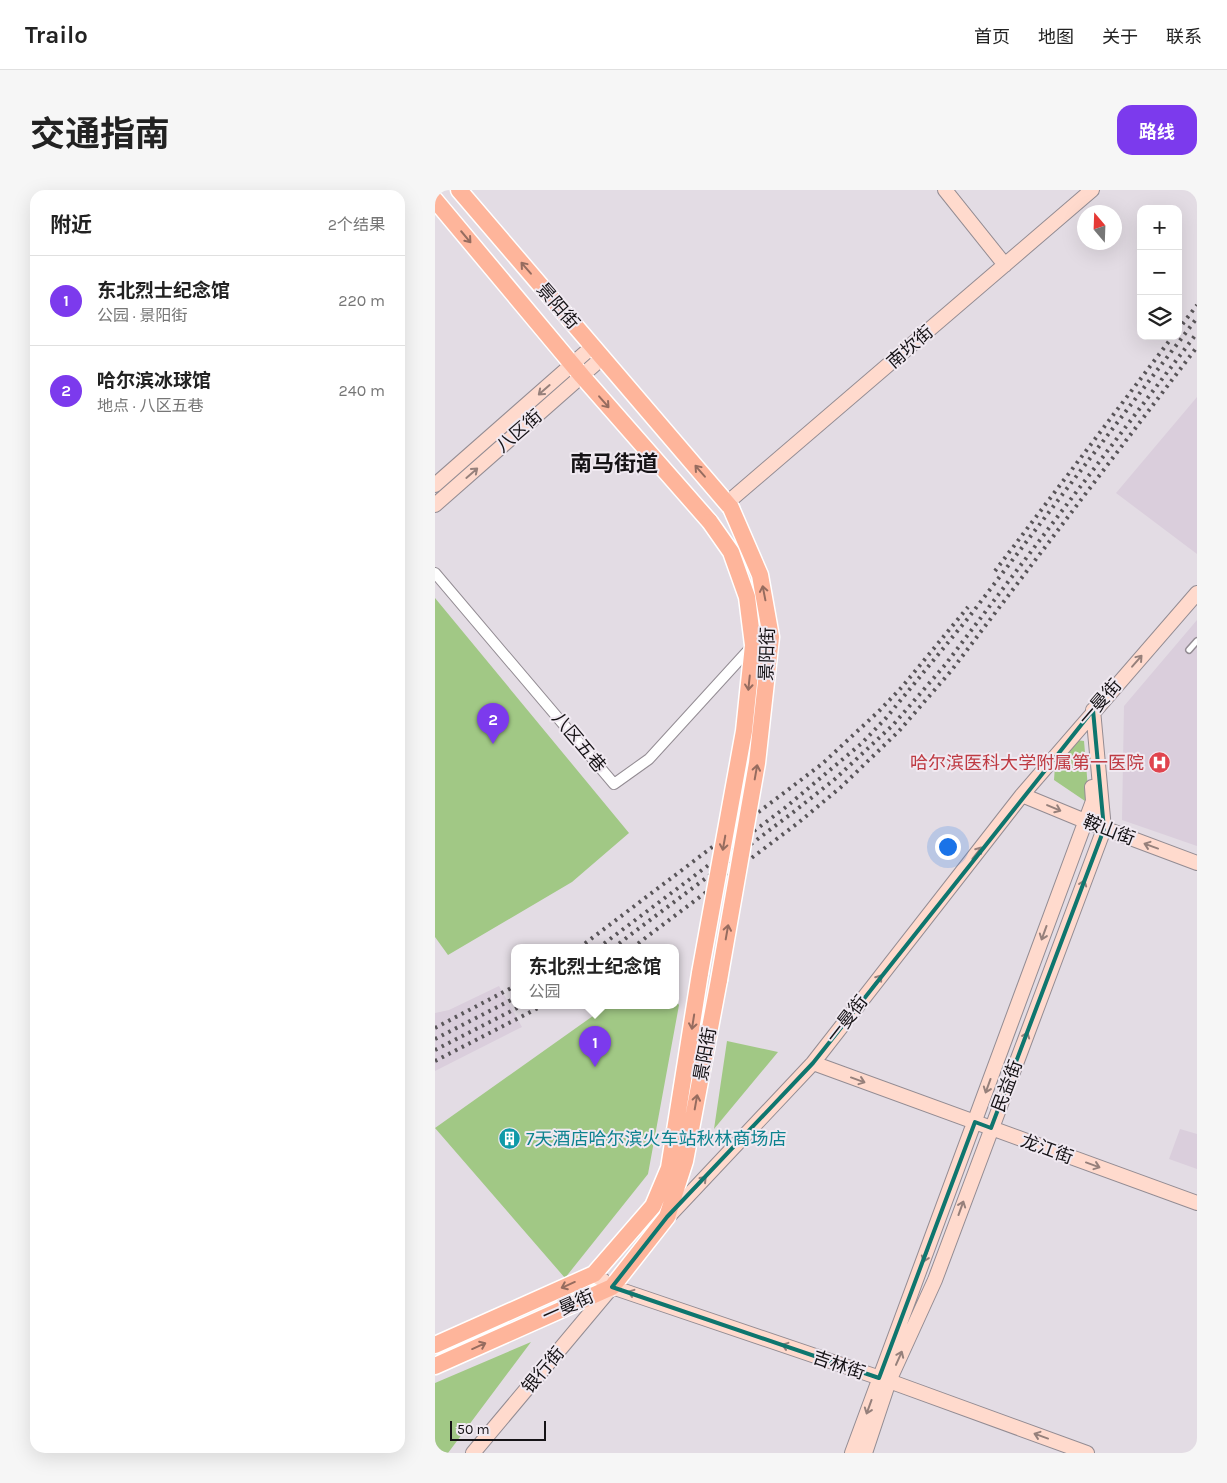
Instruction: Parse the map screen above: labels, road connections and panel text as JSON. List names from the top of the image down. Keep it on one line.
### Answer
{"streets":{"main road":["景阳街","南坎街","八区街","一曼街","鞍山街","民益街","龙江街","吉林街","银行街"],"street":["八区五巷"]},"crossings":[["景阳街","南坎街"],["景阳街","八区街"],["景阳街","一曼街"],["景阳街","八区五巷"],["一曼街","鞍山街"],["一曼街","民益街"],["一曼街","龙江街"],["一曼街","吉林街"],["一曼街","银行街"],["鞍山街","民益街"],["民益街","龙江街"],["民益街","吉林街"],["吉林街","银行街"]],"one_way":["龙江街","吉林街"],"districts":["南马街道"],"places":{"hospital":["哈尔滨医科大学附属第一医院"],"building":["7天酒店哈尔滨火车站秋林商场店"]},"scale_bar":"50 m","north":"top","page":{"header":"Trailo","nav":["首页","地图","关于","联系"],"title":"交通指南","buttons":"路线","heading":["附近","2个结果"],"map_buttons":["+","−"],"list":[{"mark":"1","name":"东北烈士纪念馆","note":"公园 · 景阳街","value":"220 m"},{"mark":"2","name":"哈尔滨冰球馆","note":"地点 · 八区五巷","value":"240 m"}],"pins":["2","1"],"popup":["东北烈士纪念馆","公园"],"scale":"50 m"}}
